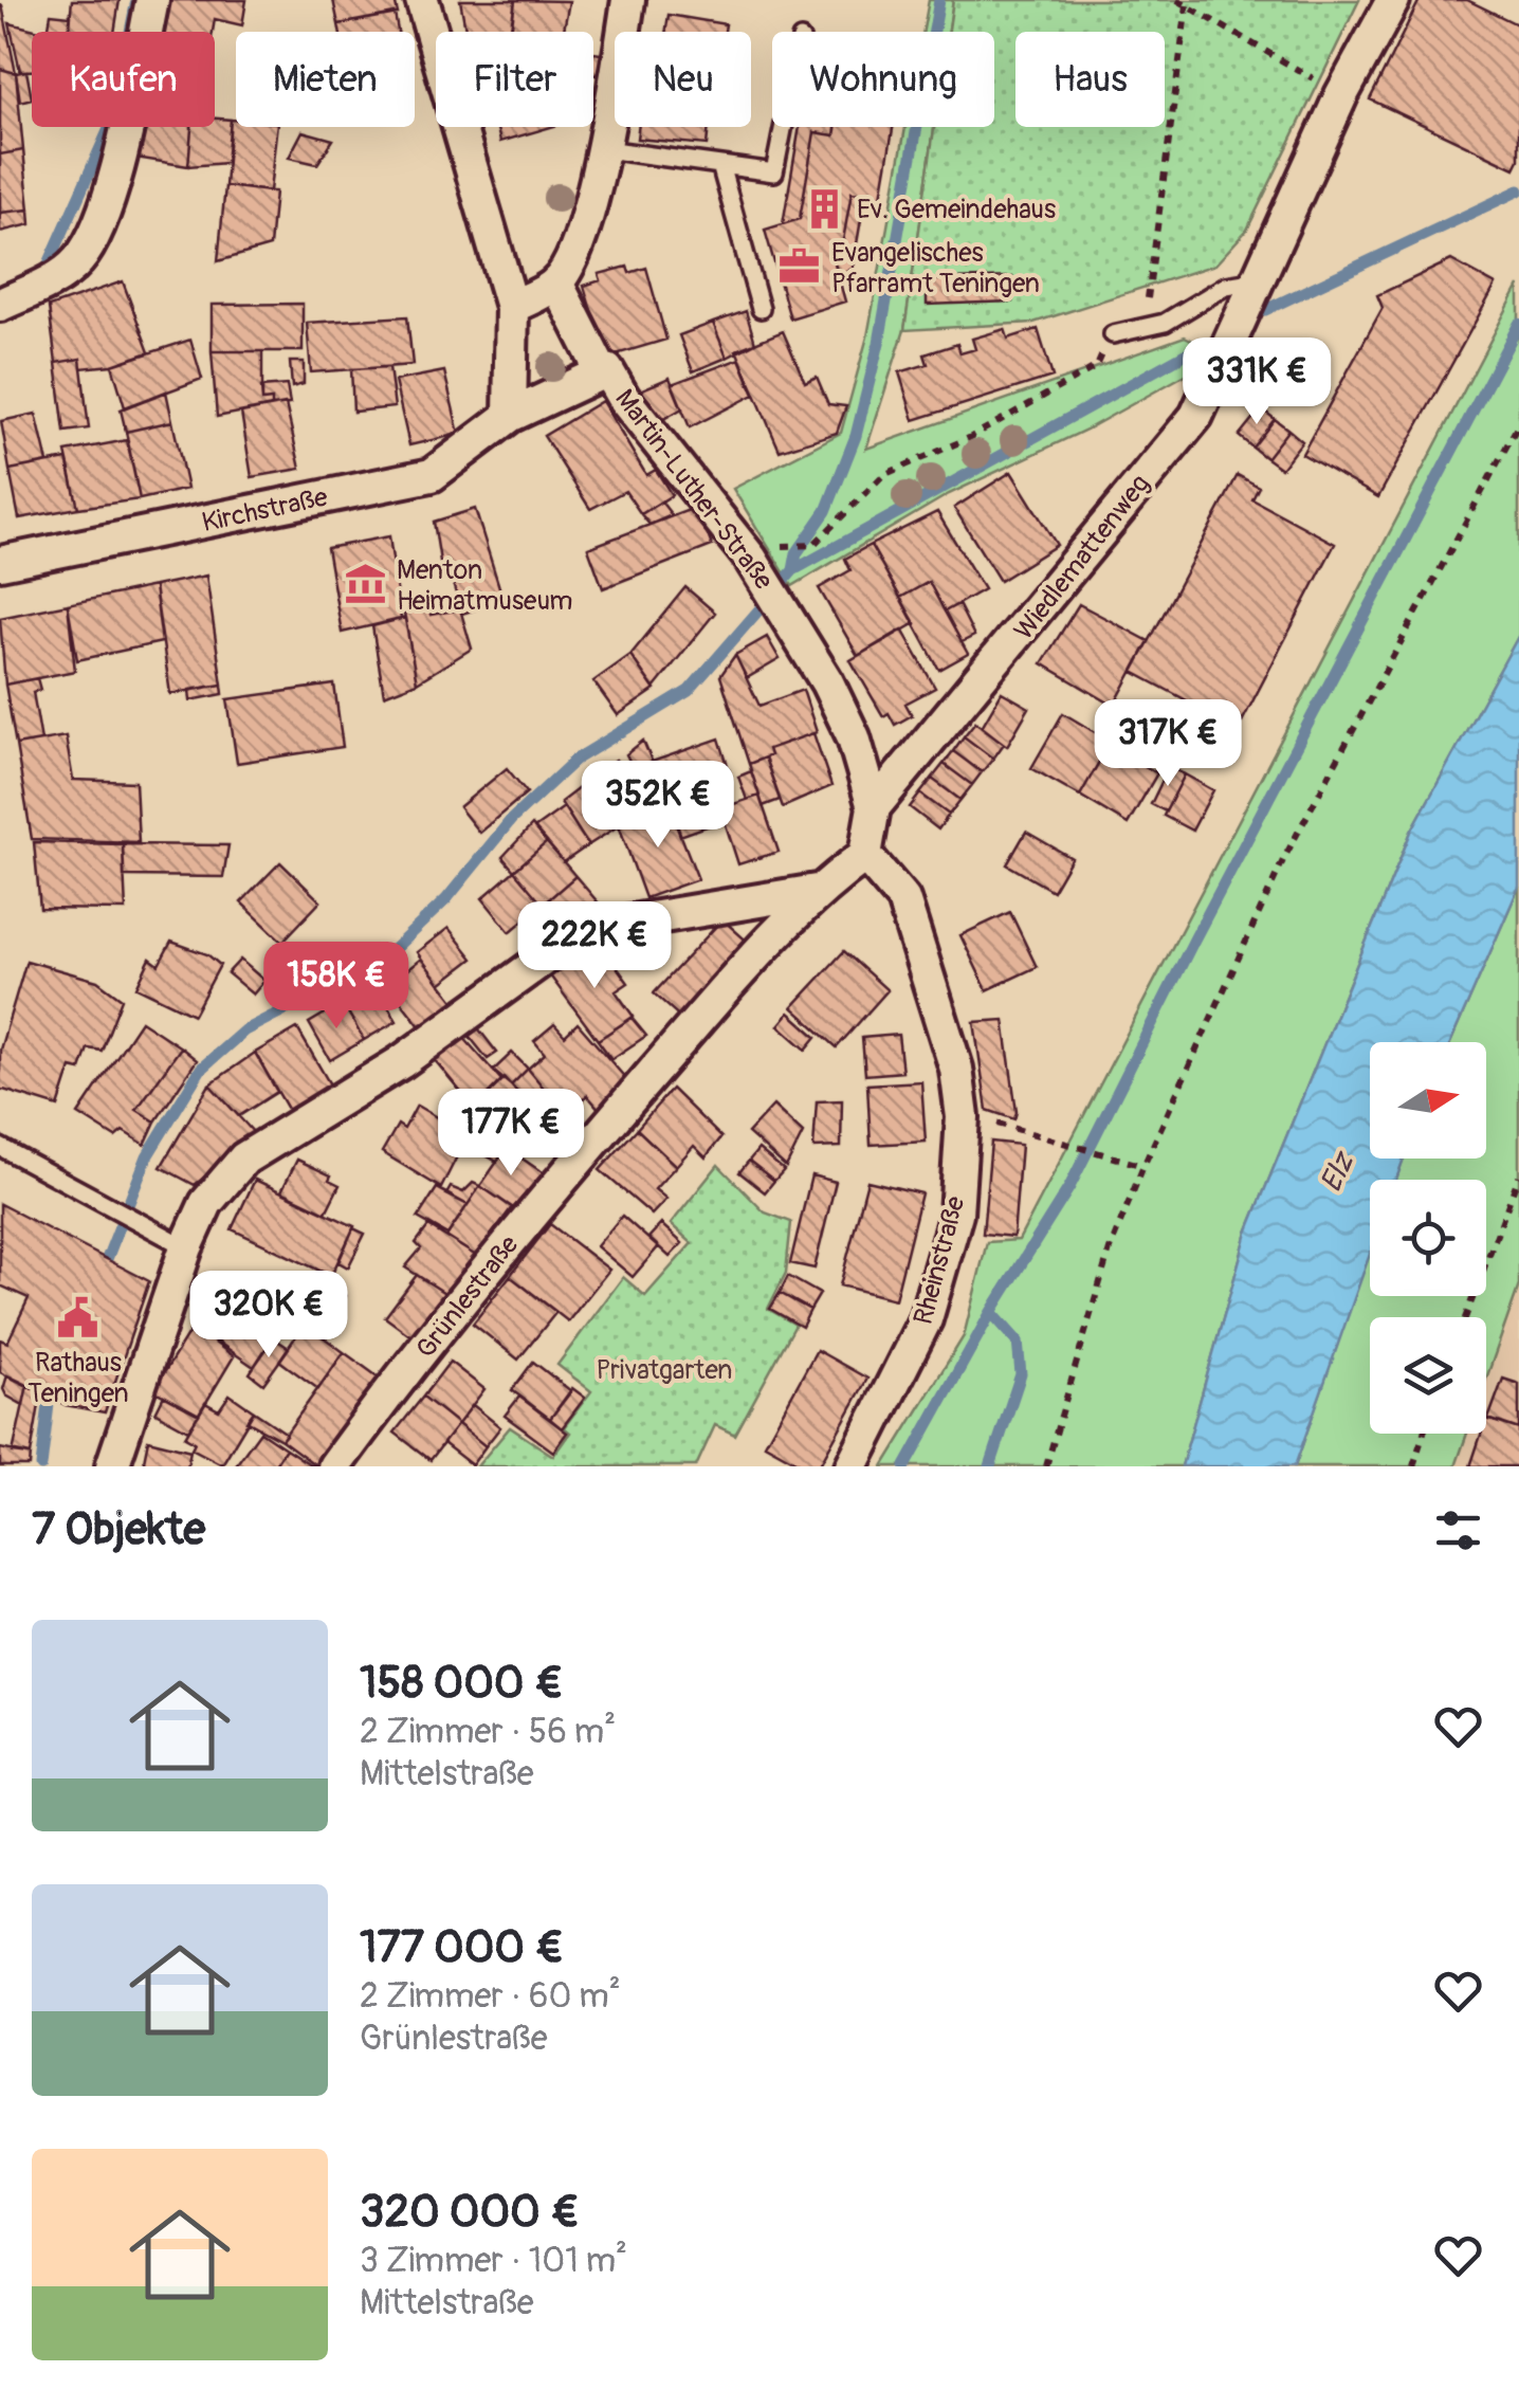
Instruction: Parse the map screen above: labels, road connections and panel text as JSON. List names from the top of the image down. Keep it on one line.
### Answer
{"streets":{"street":["Martin-Luther-Straße","Kirchstraße","Wiedlemattenweg","Rheinstraße","Grünlestraße"]},"crossings":[["Martin-Luther-Straße","Kirchstraße"],["Martin-Luther-Straße","Wiedlemattenweg"],["Rheinstraße","Grünlestraße"]],"water":["Elz"],"parks":["Privatgarten"],"places":{"building":["Ev. Gemeindehaus"],"office":["Evangelisches Pfarramt Teningen"],"museum":["Menton Heimatmuseum"],"public building":["Rathaus Teningen"]},"north":"right","page":{"chip":["Kaufen","Mieten","Filter","Neu","Wohnung","Haus"],"price":["331K €","317K €","352K €","222K €","158K €","177K €","320K €"],"heading":"7 Objekte","list":[{"name":"158 000 €","note":"2 Zimmer · 56 m² · Mittelstraße"},{"name":"177 000 €","note":"2 Zimmer · 60 m² · Grünlestraße"},{"name":"320 000 €","note":"3 Zimmer · 101 m² · Mittelstraße"}]}}
